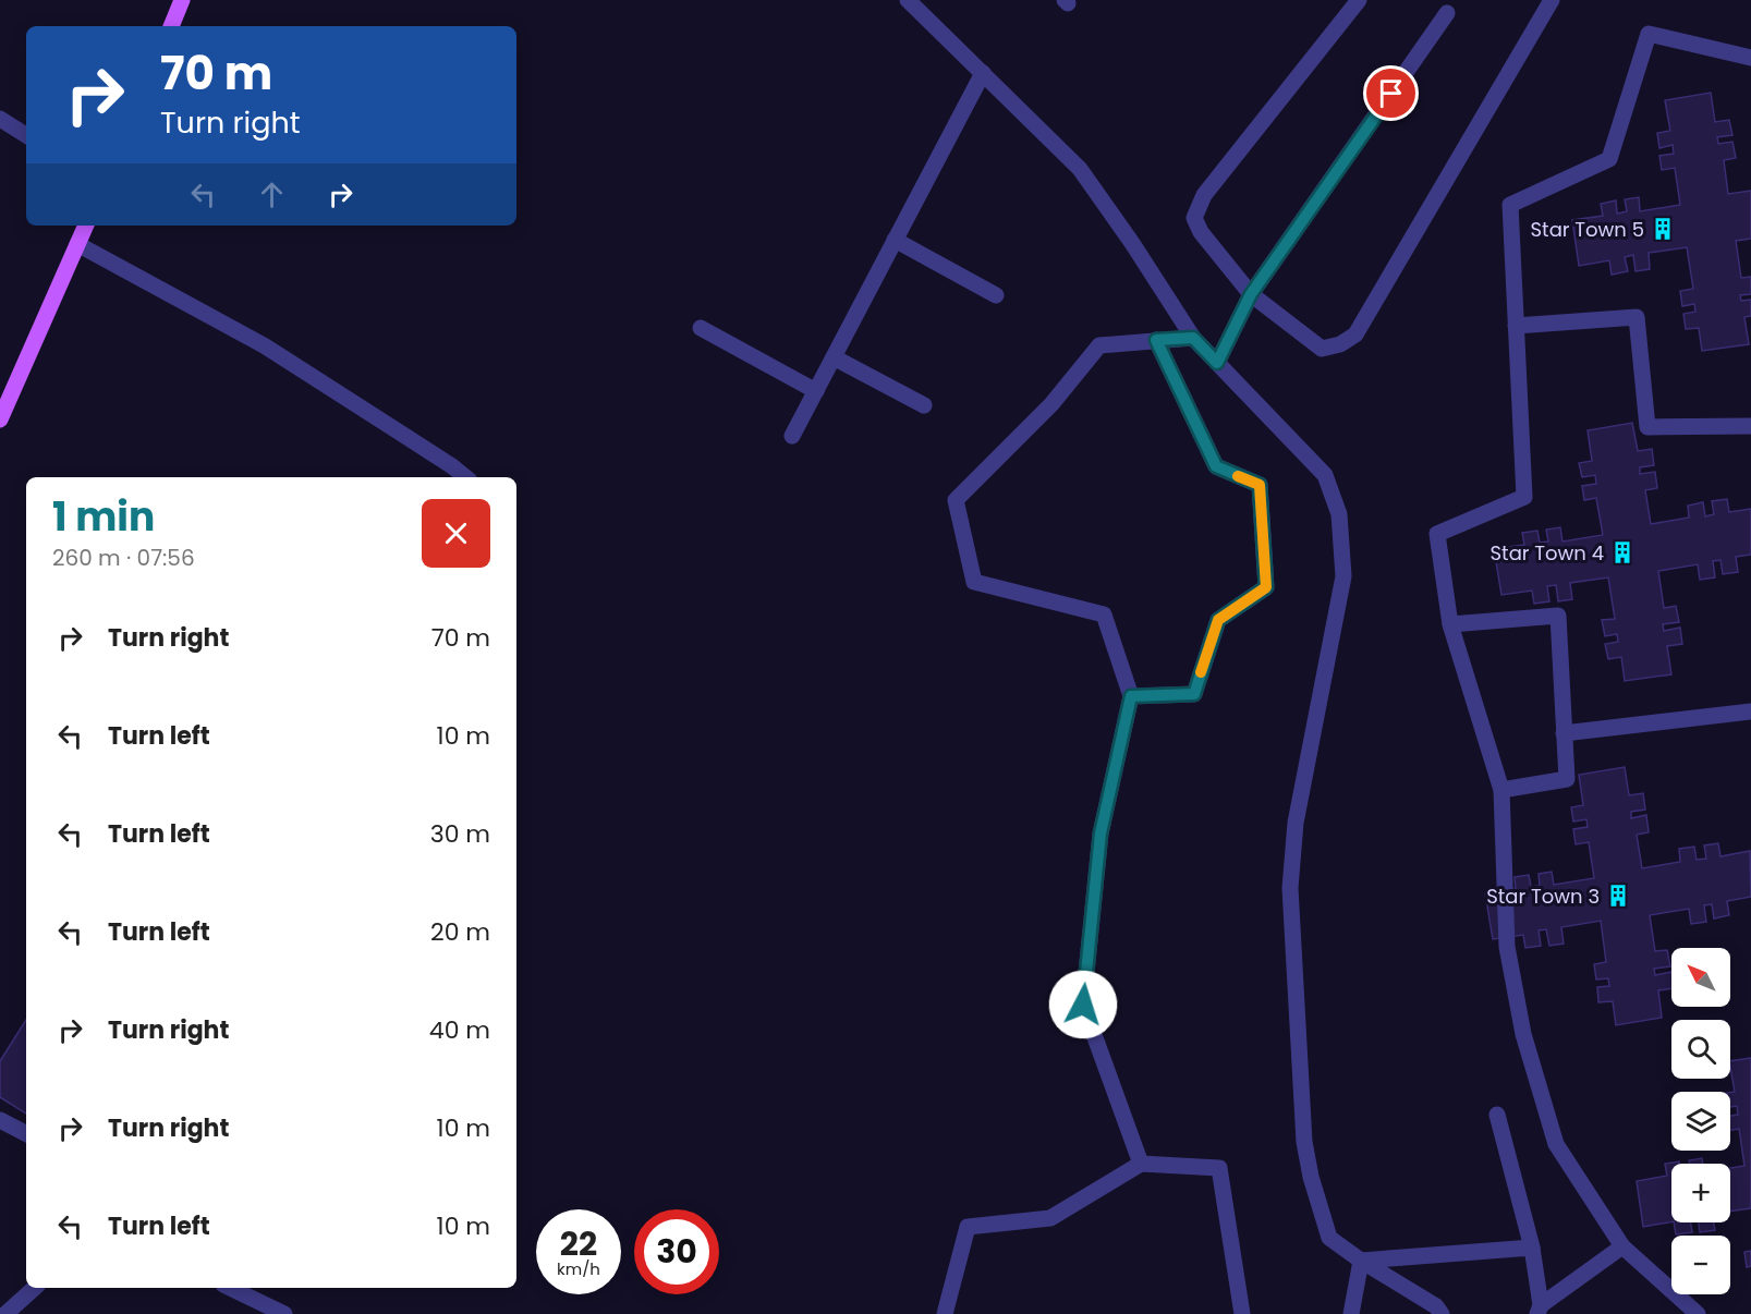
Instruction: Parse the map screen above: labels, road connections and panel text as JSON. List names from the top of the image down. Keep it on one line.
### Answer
{"places":{"building":["Star Town 5","Star Town 4","Star Town 3"]},"north":"top left","page":{"turn":["70 m","Turn right"],"heading":["1 min","260 m · 07:56"],"list":[{"name":"Turn right","value":"70 m"},{"name":"Turn left","value":"10 m"},{"name":"Turn left","value":"30 m"},{"name":"Turn left","value":"20 m"},{"name":"Turn right","value":"40 m"},{"name":"Turn right","value":"10 m"},{"name":"Turn left","value":"10 m"}],"map_buttons":["+","−"],"speed":"22 km/h","limit":"30"}}
